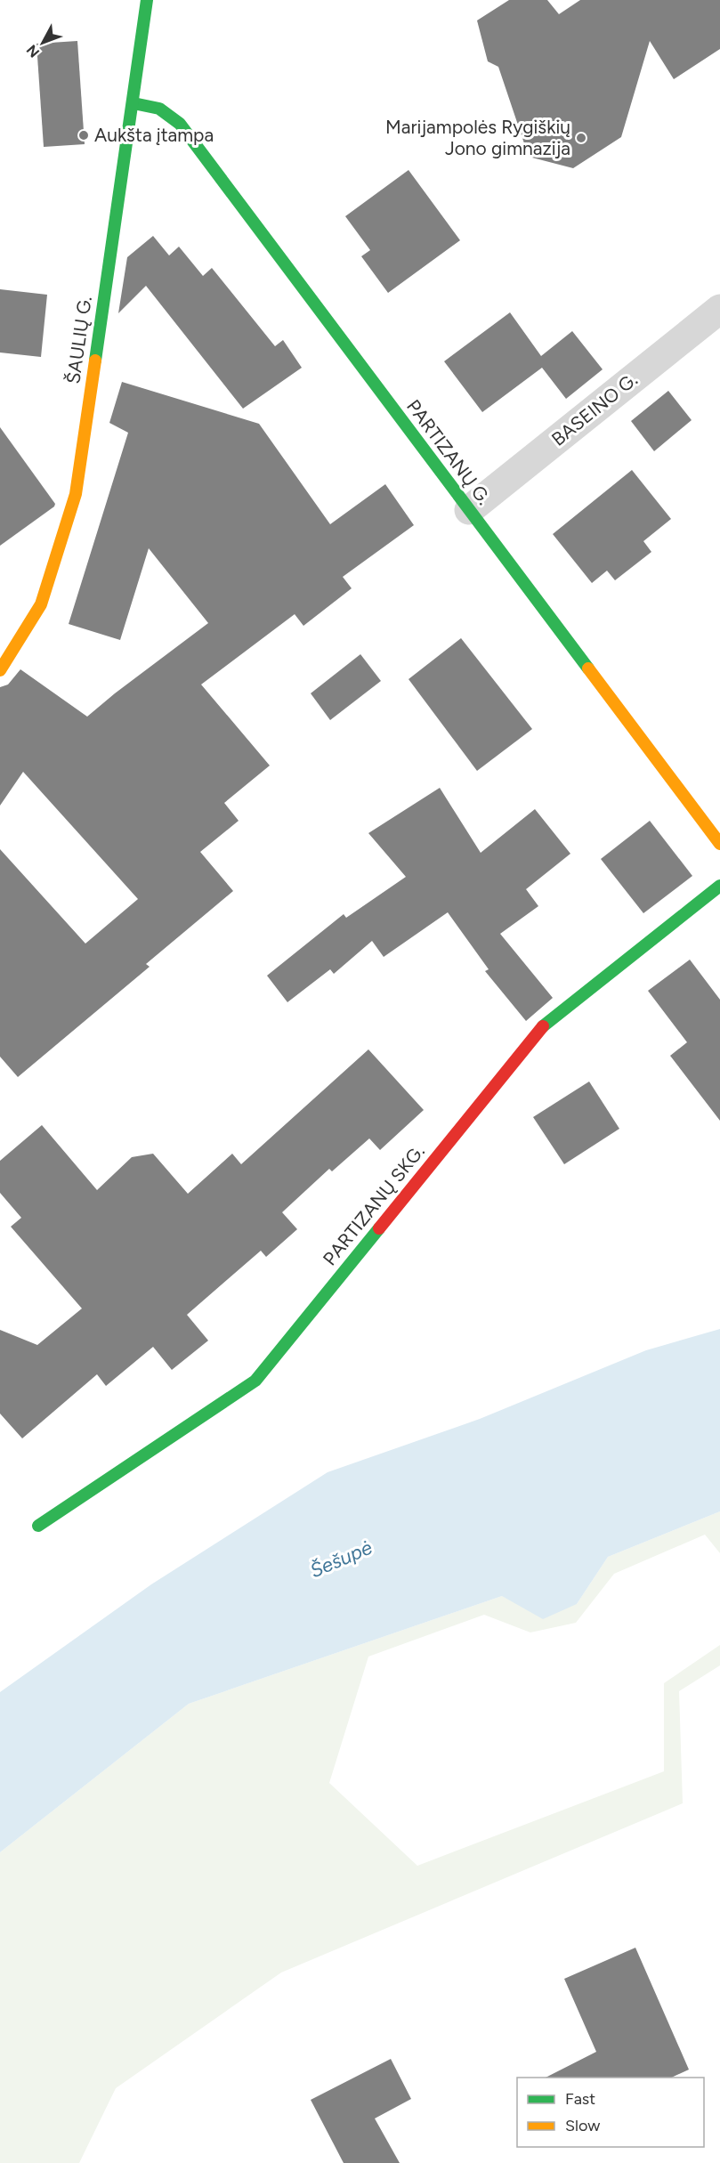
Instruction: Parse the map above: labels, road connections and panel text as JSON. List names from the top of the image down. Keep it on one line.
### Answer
{"streets":{"street":["ŠAULIŲ G.","BASEINO G.","PARTIZANŲ G.","PARTIZANŲ SKG."]},"crossings":[["ŠAULIŲ G.","PARTIZANŲ G."],["BASEINO G.","PARTIZANŲ G."]],"water":["Šešupė"],"places":["Aukšta įtampa","Marijampolės Rygiškių Jono gimnazija"],"legend":["Fast","Slow"],"north":"bottom left"}
